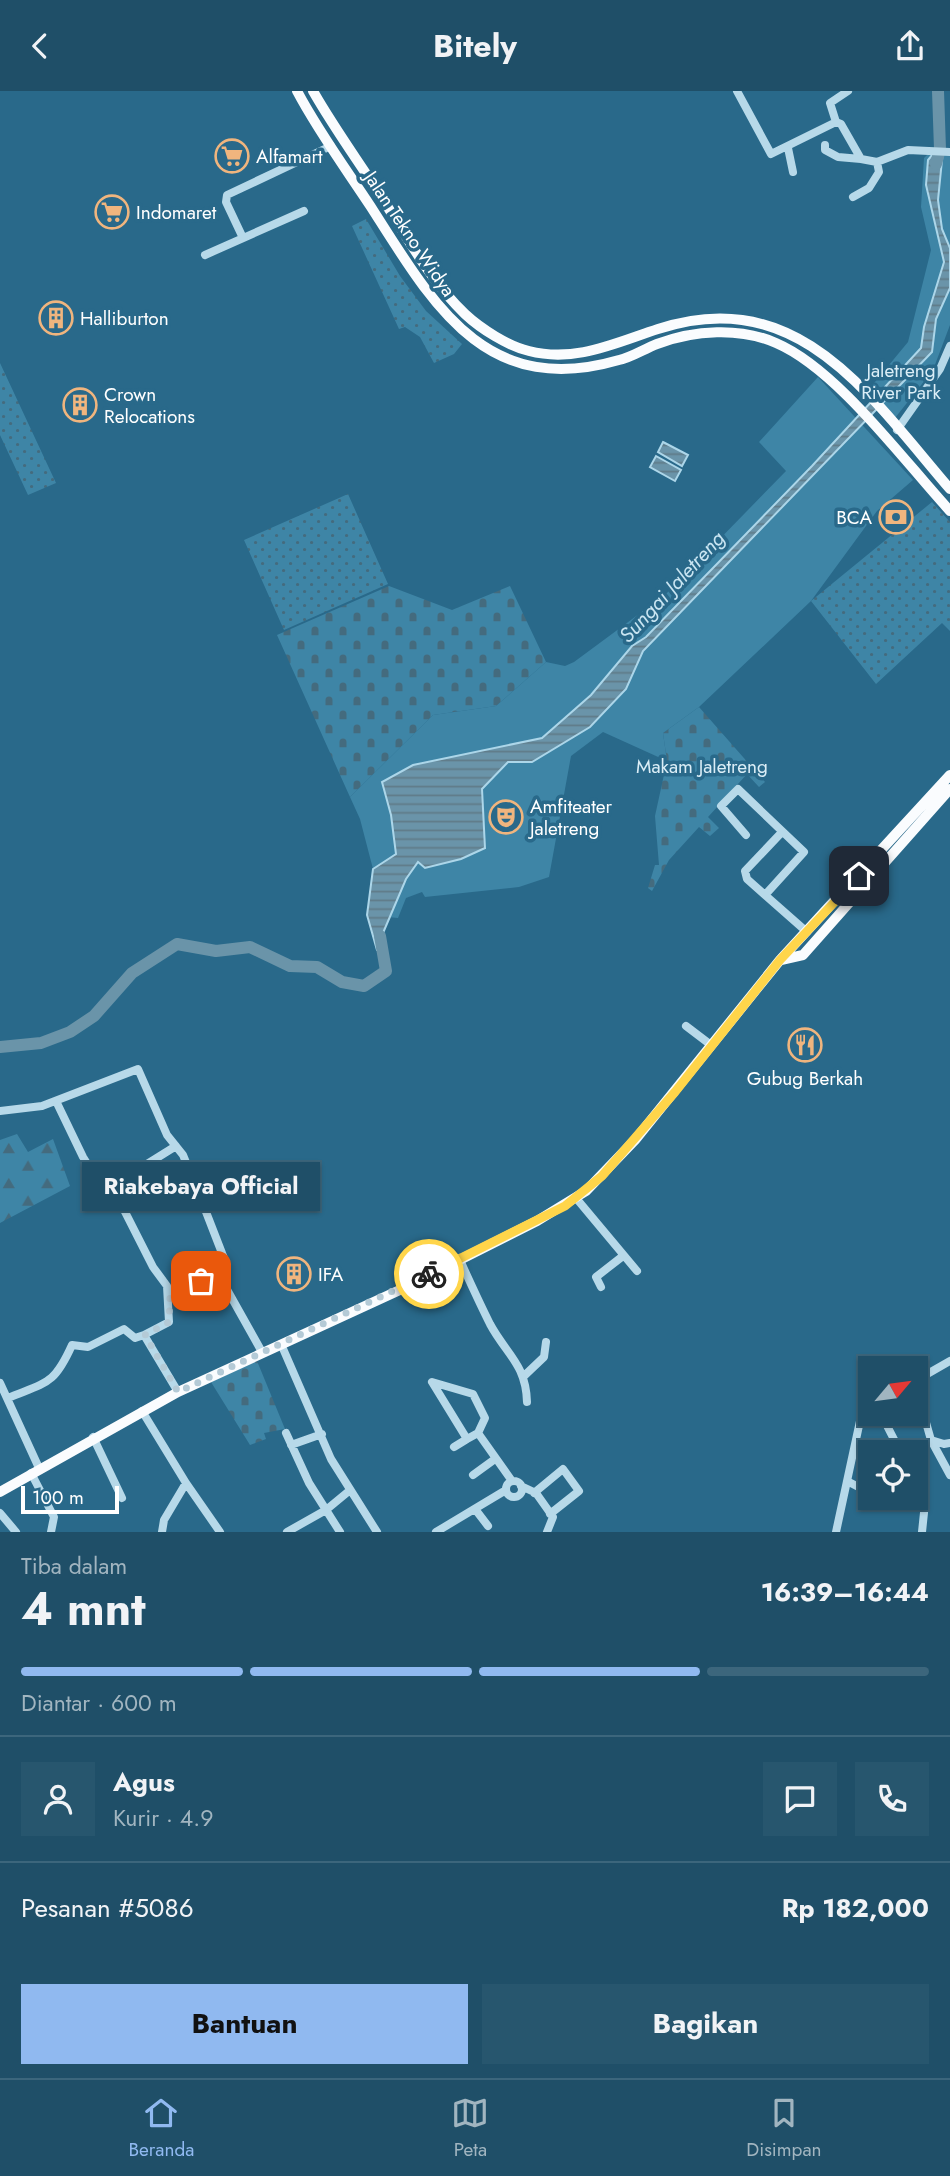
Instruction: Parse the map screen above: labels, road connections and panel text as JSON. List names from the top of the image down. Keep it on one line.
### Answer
{"streets":{"main road":["Jalan Tekno Widya"]},"water":["Sungai Jaletreng"],"parks":["Jaletreng River Park","Makam Jaletreng"],"places":{"supermarket":["Alfamart","Indomaret"],"building":["Halliburton","Crown Relocations","IFA"],"bank":["BCA"],"theatre":["Amfiteater Jaletreng"],"restaurant":["Gubug Berkah"],"other":["Riakebaya Official"]},"scale_bar":"100 m","north":"top right","page":{"header":"Bitely","bubble":"Riakebaya Official","scale":"100 m","heading":["4 mnt","Tiba dalam","16:39–16:44"],"panel":["Agus","Kurir · 4.9","Pesanan #5086","Rp 182,000"],"bar":"Diantar · 600 m","buttons":["Bantuan","Bagikan"],"tabs":["Beranda","Peta","Disimpan"]}}
